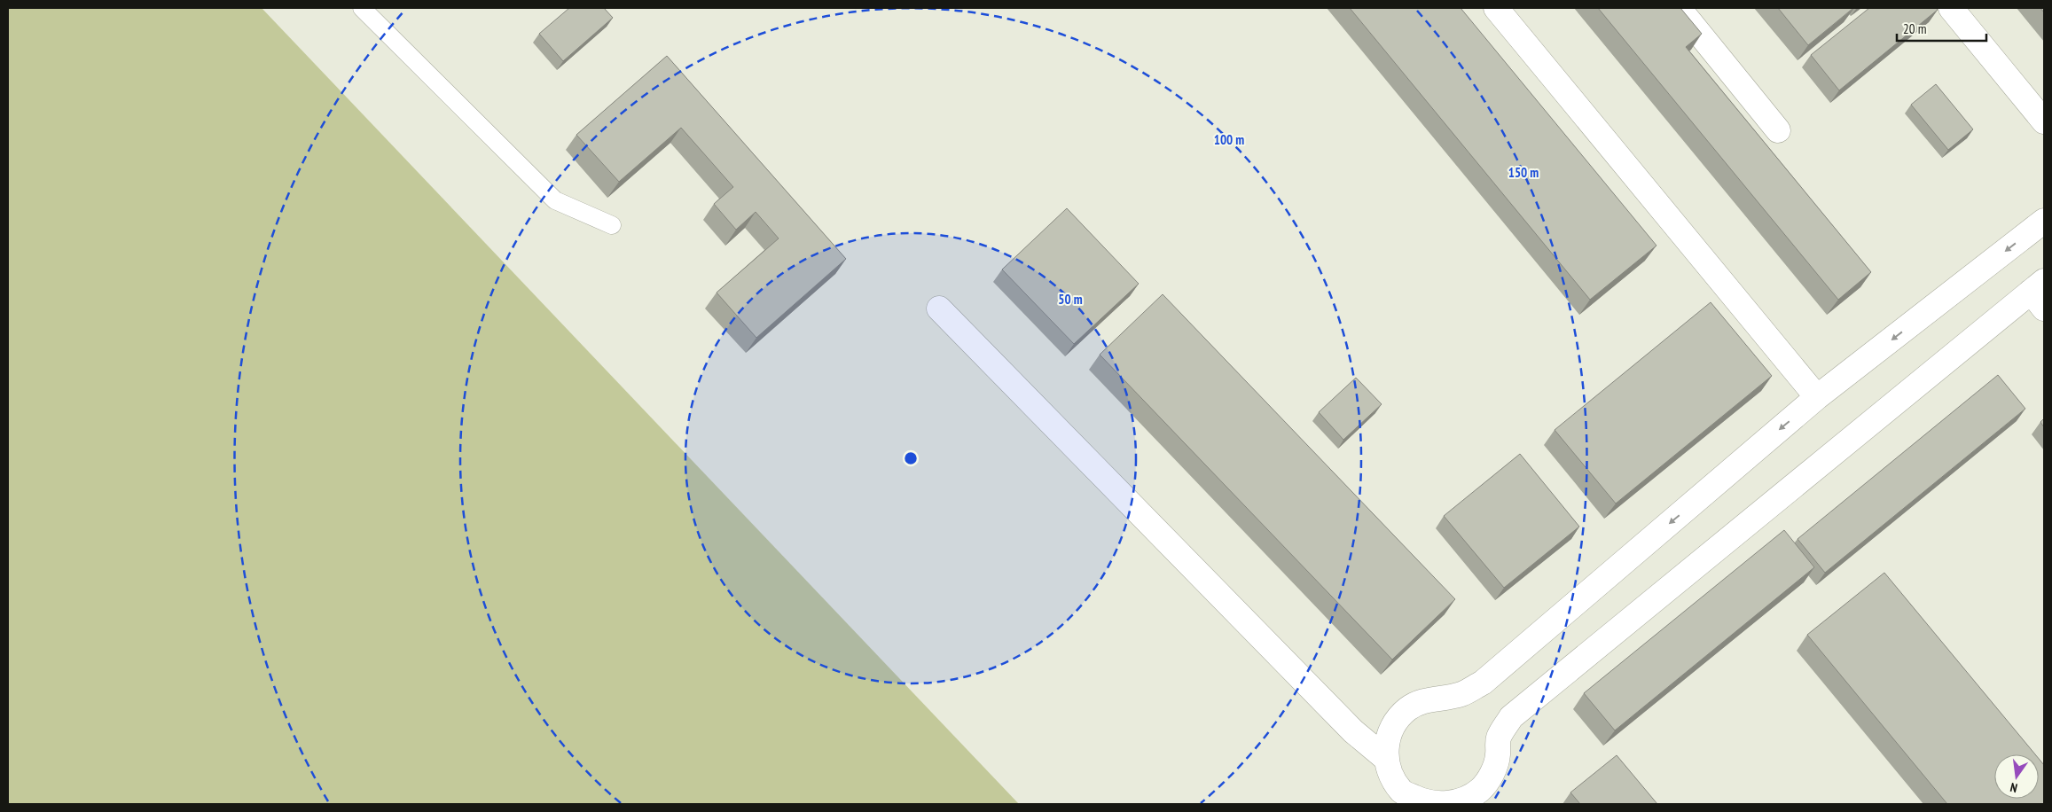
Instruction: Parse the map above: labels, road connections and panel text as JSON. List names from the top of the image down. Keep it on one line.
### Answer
{"scale_bar":"20 m","north":"bottom","rings":["100 m","150 m","50 m"]}
